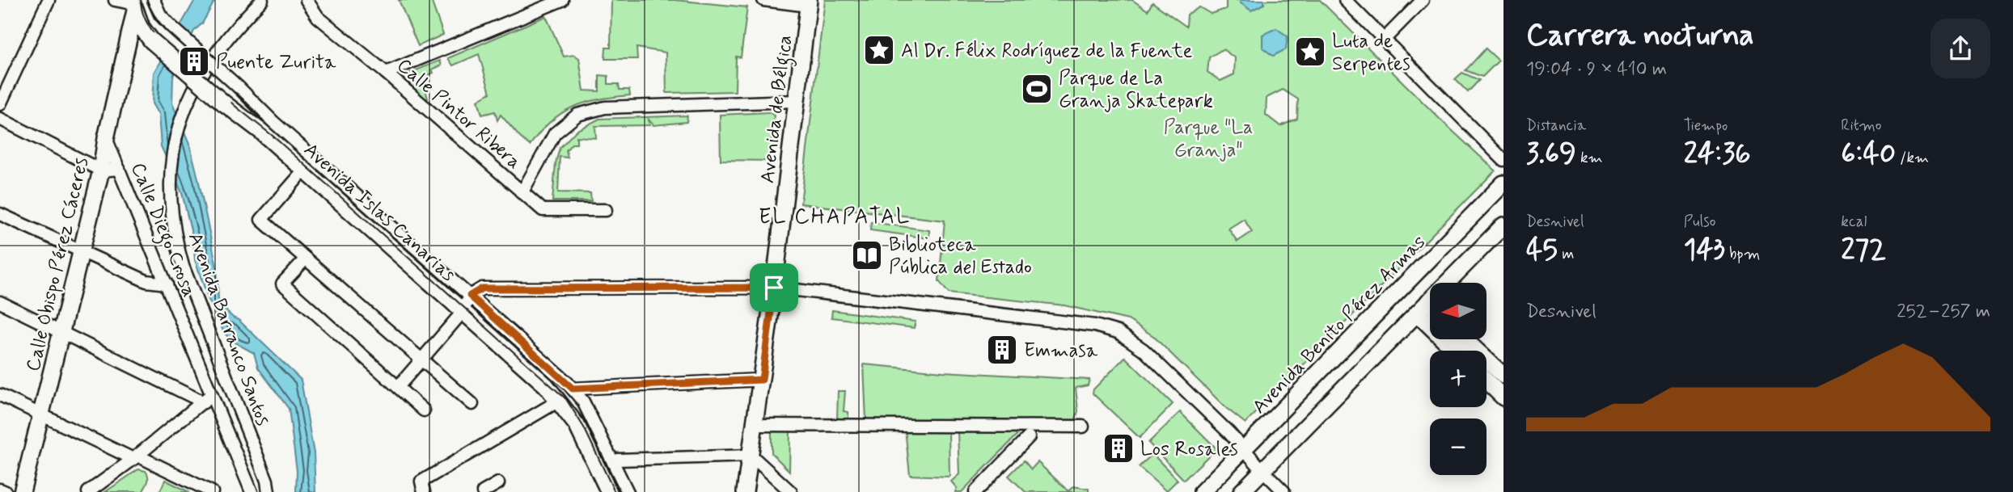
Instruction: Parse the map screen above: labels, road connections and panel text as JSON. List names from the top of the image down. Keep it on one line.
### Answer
{"streets":{"street":["Avenida de Bélgica","Calle Pintor Ribera","Avenida Islas Canarias","Calle Diego Crosa","Calle Obispo Pérez Cáceres","Avenida Benito Pérez Armas","Avenida Barranco Santos"]},"crossings":[["Avenida Islas Canarias","Calle Obispo Pérez Cáceres"],["Calle Diego Crosa","Calle Obispo Pérez Cáceres"]],"districts":["EL CHAPATAL"],"parks":["Parque \"La Granja\""],"places":{"place":["Al Dr. Félix Rodríguez de la Fuente","Luta de Serpentes"],"building":["Puente Zurita","Emmasa","Los Rosales"],"sports":["Parque de La Granja Skatepark"],"library":["Biblioteca Pública del Estado"]},"north":"left","page":{"heading":["Carrera nocturna","19:04 · 9 × 410 m"],"stats":[["Distancia","3.69 km"],["Tiempo","24:36"],["Ritmo","6:40 /km"],["Desnivel","45 m"],["Pulso","143 bpm"],["kcal","272"]],"map_buttons":["+","−"],"chart":["Desnivel","252–257 m"]}}
